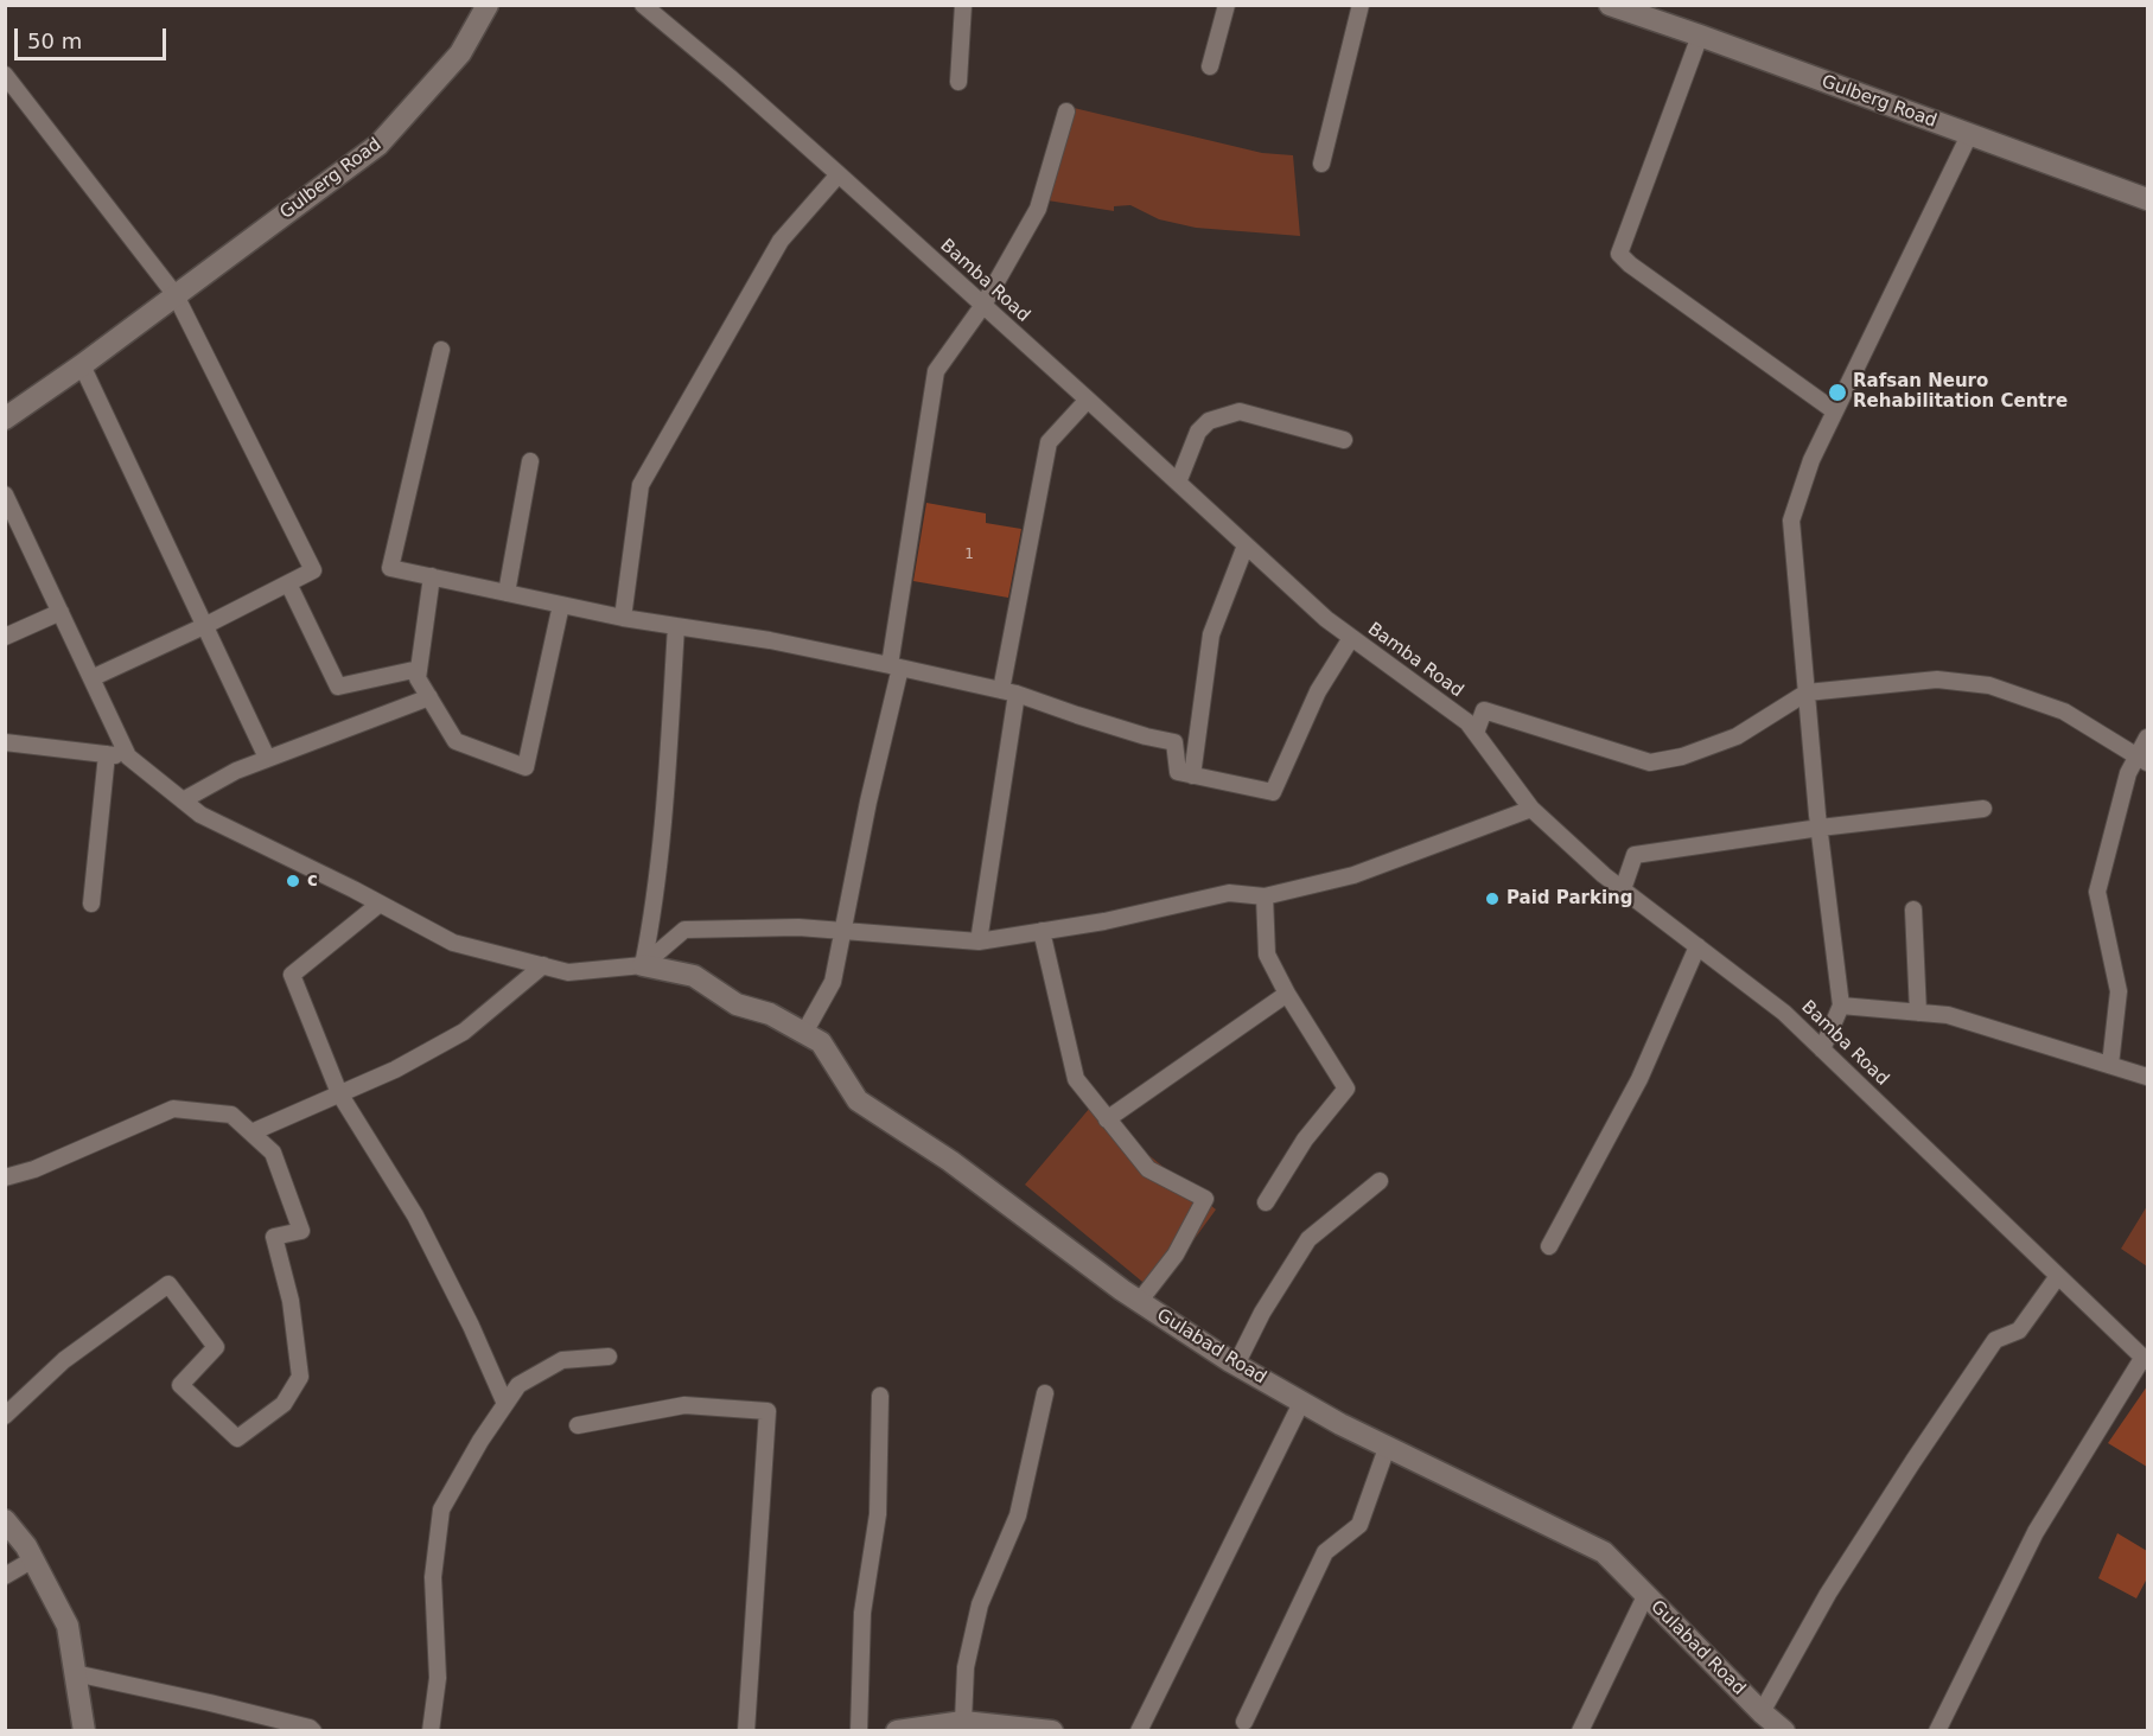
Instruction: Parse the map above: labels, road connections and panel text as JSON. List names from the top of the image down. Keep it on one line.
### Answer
{"streets":{"street":["Gulberg Road","Bamba Road","Gulabad Road"]},"places":["Rafsan Neuro Rehabilitation Centre","c","Paid Parking"],"house_numbers":["1"],"scale_bar":"50 m"}
